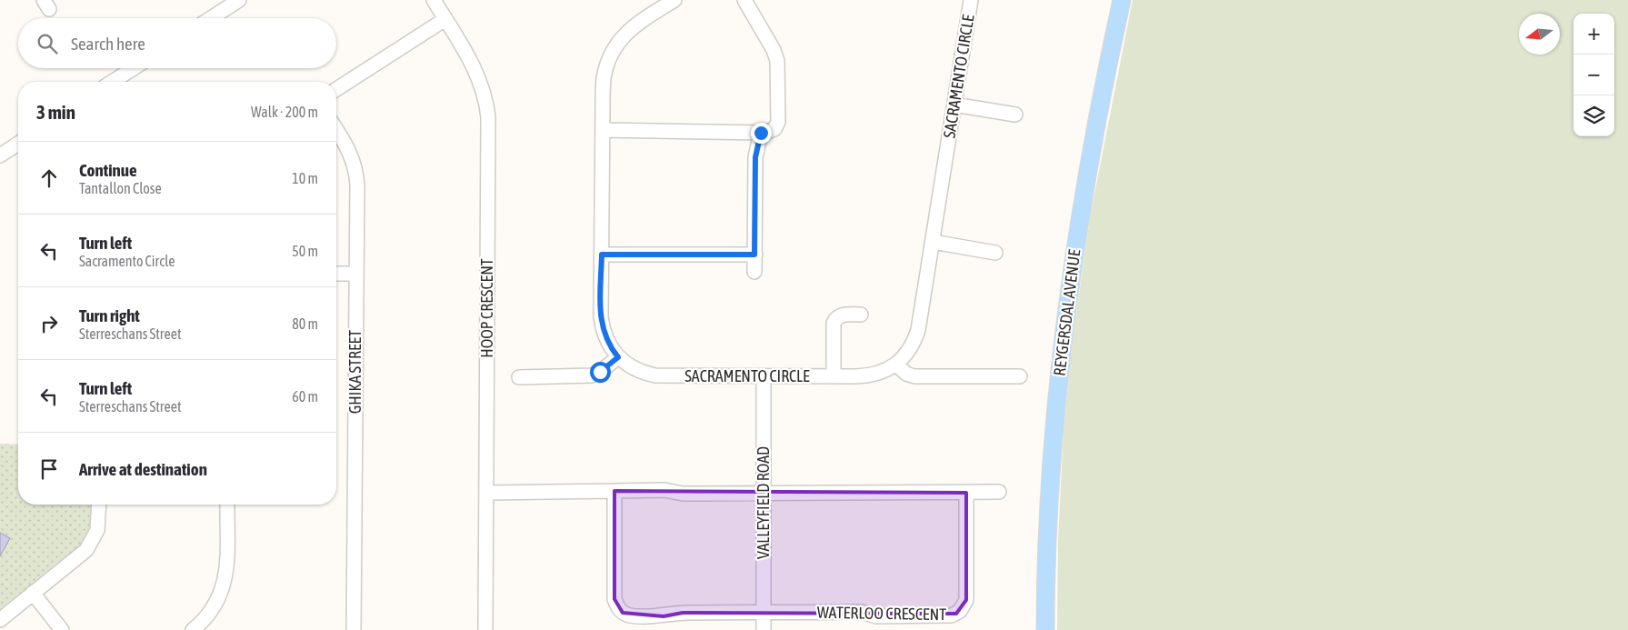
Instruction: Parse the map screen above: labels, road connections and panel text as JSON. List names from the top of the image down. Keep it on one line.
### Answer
{"streets":{"main road":["REYGERSDAL AVENUE"],"street":["SACRAMENTO CIRCLE","HOOP CRESCENT","GHIKA STREET","VALLEYFIELD ROAD","WATERLOO CRESCENT"]},"crossings":[["SACRAMENTO CIRCLE","VALLEYFIELD ROAD"],["VALLEYFIELD ROAD","WATERLOO CRESCENT"]],"north":"left","page":{"map_buttons":["+","−"],"search":"Search here","heading":["3 min","Walk · 200 m"],"list":[["Continue","Tantallon Close","10 m"],["Turn left","Sacramento Circle","50 m"],["Turn right","Sterreschans Street","80 m"],["Turn left","Sterreschans Street","60 m"],"Arrive at destination"]}}
